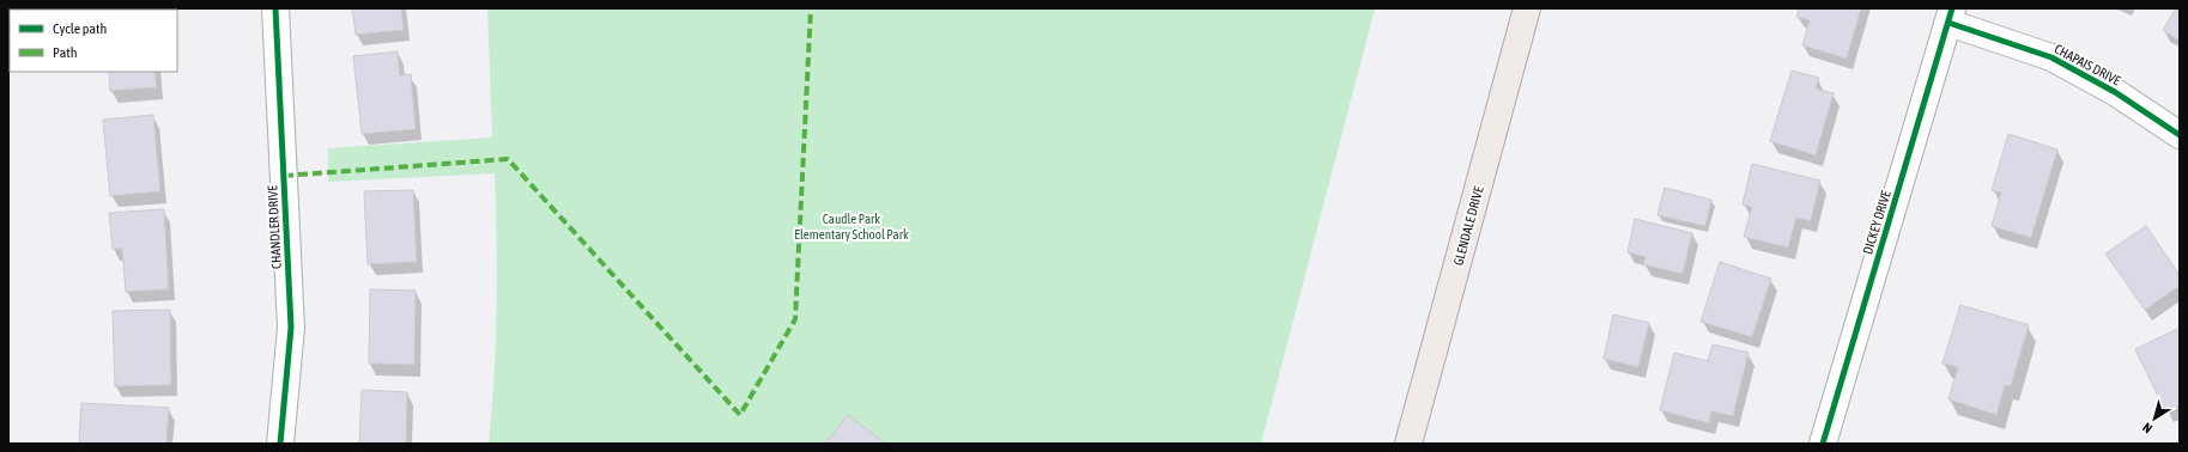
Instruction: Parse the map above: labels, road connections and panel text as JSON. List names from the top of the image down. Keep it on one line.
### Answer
{"streets":{"main road":["GLENDALE DRIVE"],"street":["CHAPAIS DRIVE","DICKEY DRIVE","CHANDLER DRIVE"]},"crossings":[["CHAPAIS DRIVE","DICKEY DRIVE"]],"parks":["Caudle Park Elementary School Park"],"legend":["Cycle path","Path"],"north":"bottom left"}
